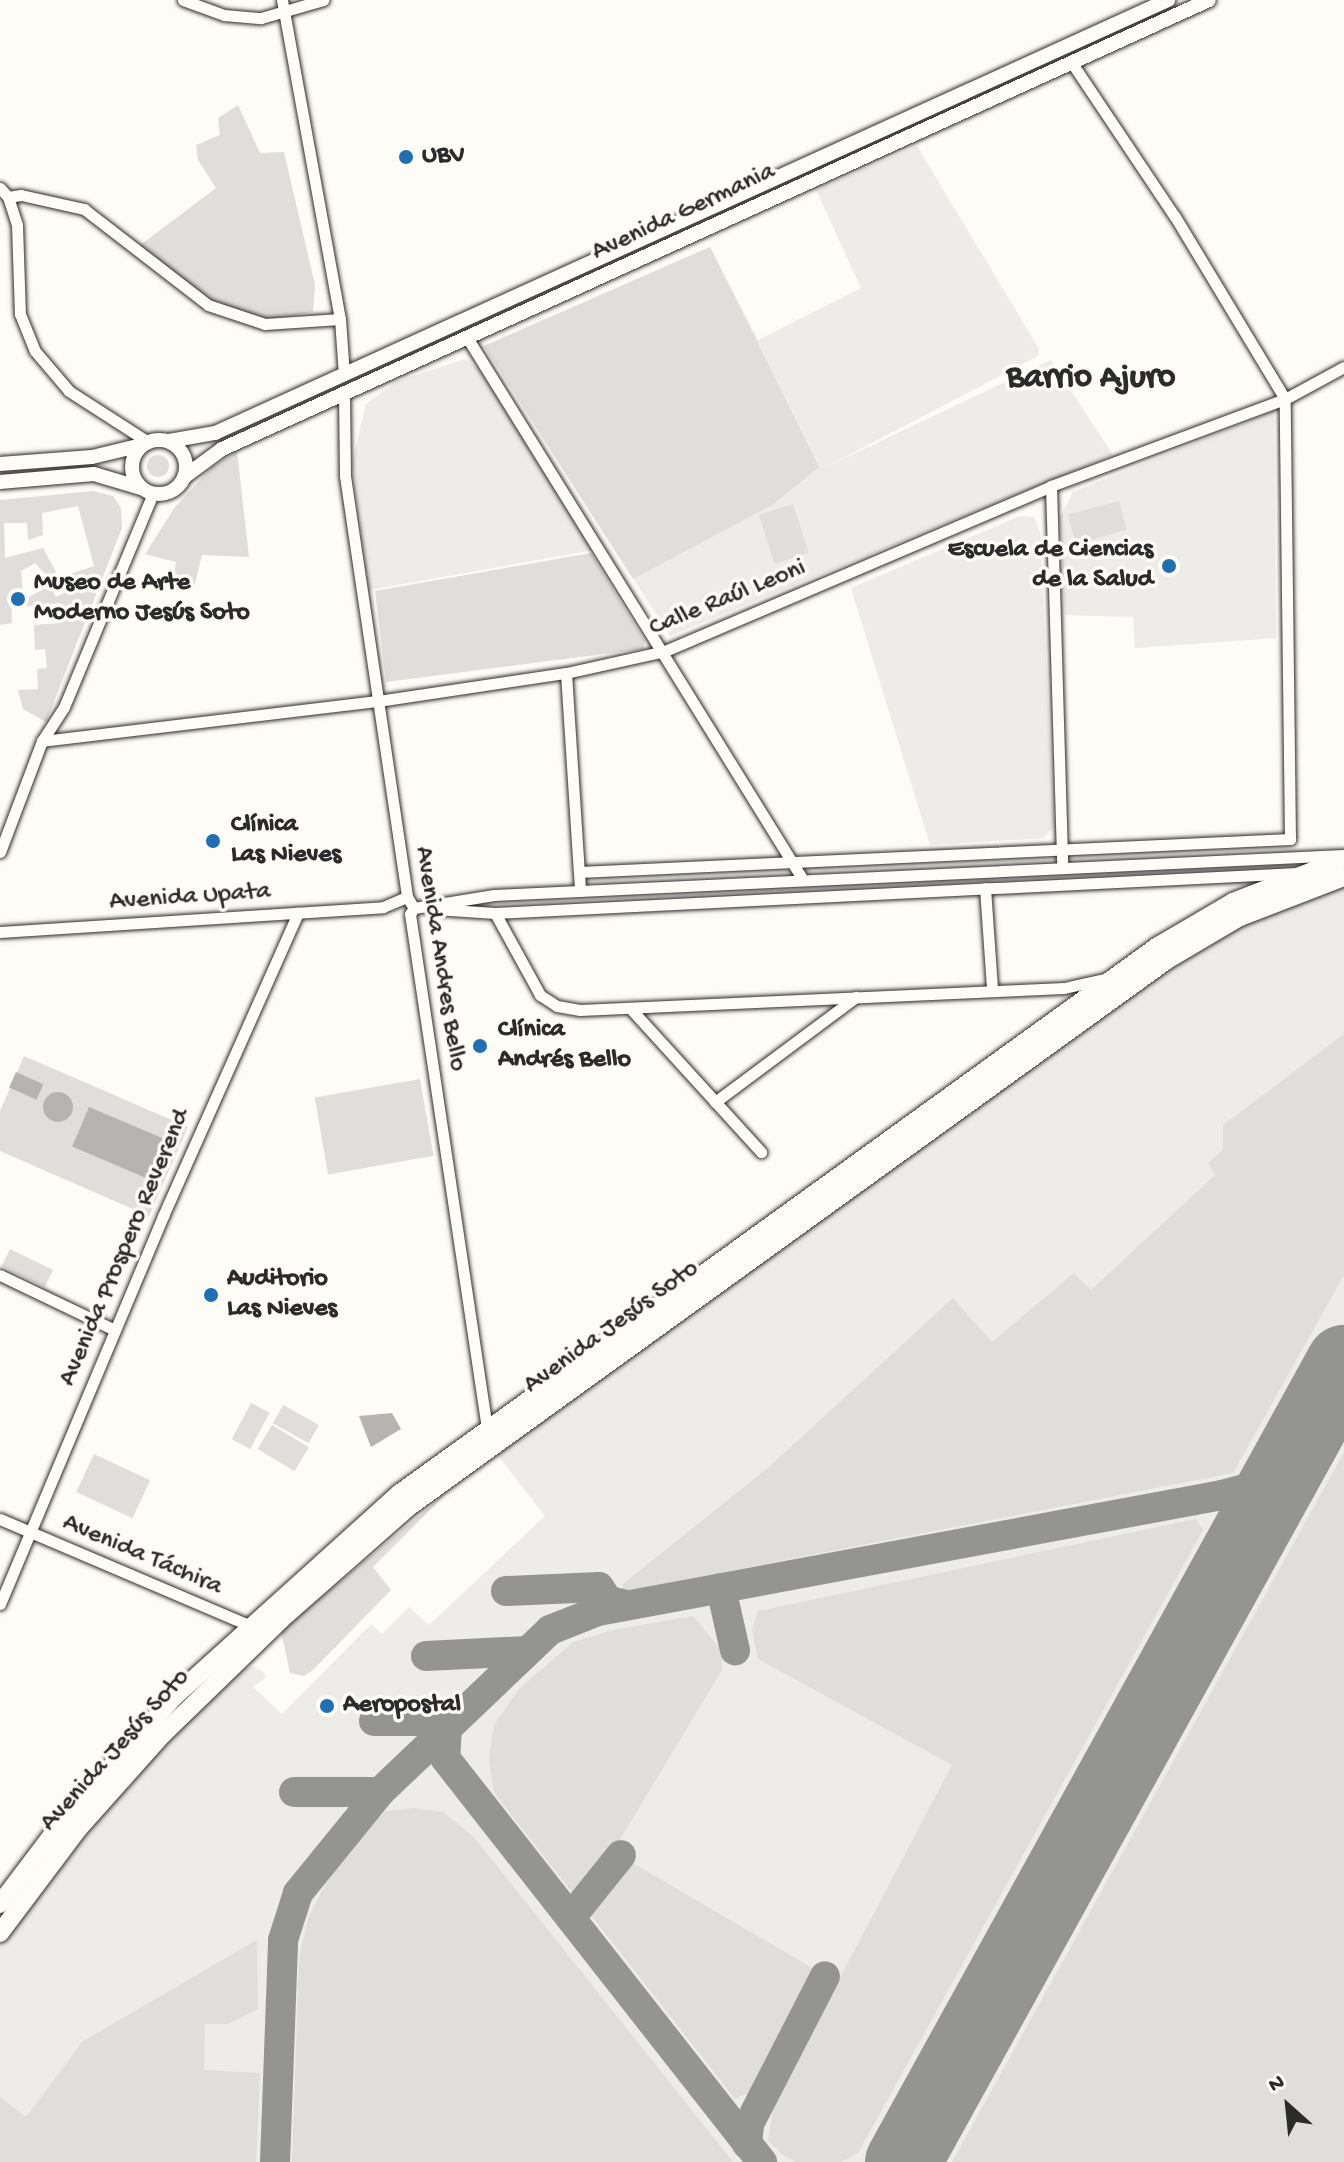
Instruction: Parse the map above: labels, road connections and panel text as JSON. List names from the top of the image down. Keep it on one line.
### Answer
{"streets":{"main road":["Avenida Jesús Soto"],"street":["Avenida Germania","Calle Raúl Leoni","Avenida Upata","Avenida Andres Bello","Avenida Prospero Reverend","Avenida Táchira"]},"crossings":[["Avenida Germania","Avenida Andres Bello"],["Calle Raúl Leoni","Avenida Andres Bello"],["Avenida Upata","Avenida Andres Bello"],["Avenida Upata","Avenida Prospero Reverend"],["Avenida Andres Bello","Avenida Jesús Soto"],["Avenida Prospero Reverend","Avenida Táchira"],["Avenida Jesús Soto","Avenida Táchira"]],"districts":["Barrio Ajuro"],"places":["UBV","Escuela de Ciencias de la Salud","Museo de Arte Moderno Jesús Soto","Clínica Las Nieves","Clínica Andrés Bello","Auditorio Las Nieves","Aeropostal"],"north":"top left"}
